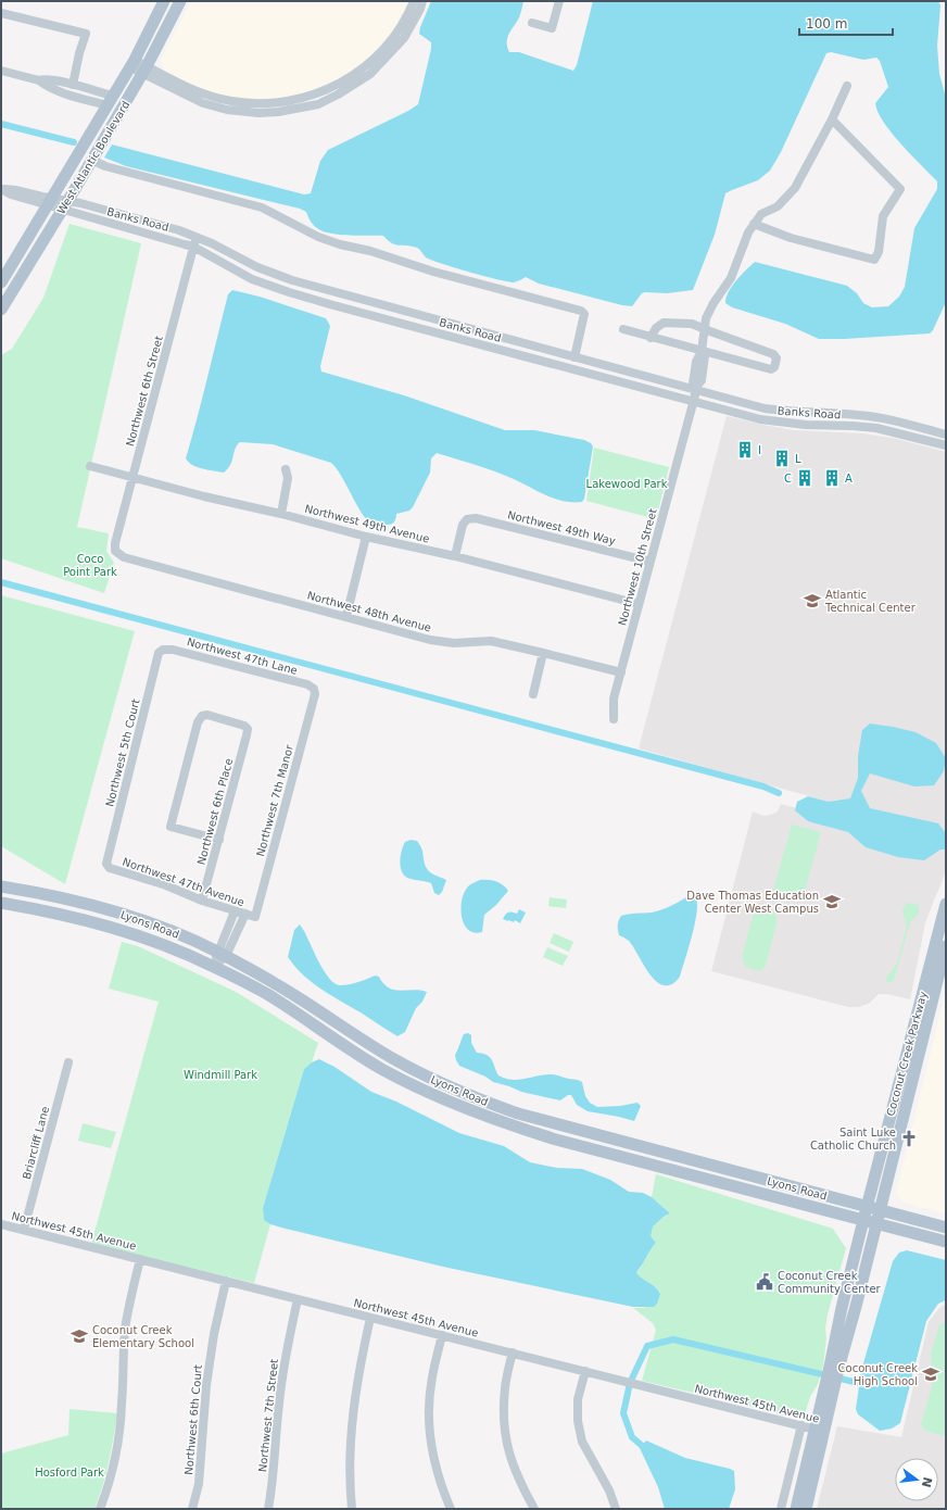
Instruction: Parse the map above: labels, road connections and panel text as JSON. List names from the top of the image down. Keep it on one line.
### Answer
{"streets":{"main road":["West Atlantic Boulevard","Lyons Road","Coconut Creek Parkway"],"street":["Banks Road","Northwest 6th Street","Northwest 49th Avenue","Northwest 49th Way","Northwest 10th Street","Northwest 48th Avenue","Northwest 47th Lane","Northwest 5th Court","Northwest 7th Manor","Northwest 6th Place","Northwest 47th Avenue","Briarcliff Lane","Northwest 45th Avenue","Northwest 7th Street","Northwest 6th Court"]},"crossings":[["West Atlantic Boulevard","Banks Road"],["Banks Road","Northwest 6th Street"],["Banks Road","Northwest 10th Street"],["Northwest 6th Street","Northwest 49th Avenue"],["Northwest 6th Street","Northwest 48th Avenue"],["Northwest 49th Avenue","Northwest 49th Way"],["Northwest 49th Avenue","Northwest 10th Street"],["Northwest 49th Way","Northwest 10th Street"],["Northwest 10th Street","Northwest 48th Avenue"],["Northwest 47th Lane","Northwest 5th Court"],["Northwest 47th Lane","Northwest 7th Manor"],["Northwest 5th Court","Northwest 47th Avenue"],["Northwest 7th Manor","Northwest 47th Avenue"],["Northwest 6th Place","Northwest 47th Avenue"],["Lyons Road","Coconut Creek Parkway"],["Coconut Creek Parkway","Northwest 45th Avenue"],["Briarcliff Lane","Northwest 45th Avenue"],["Northwest 45th Avenue","Northwest 7th Street"],["Northwest 45th Avenue","Northwest 6th Court"]],"parks":["Lakewood Park","Coco Point Park","Windmill Park","Hosford Park"],"places":{"building":["I","L","C","A"],"school or university":["Atlantic Technical Center","Dave Thomas Education Center West Campus","Coconut Creek Elementary School","Coconut Creek High School"],"church":["Saint Luke Catholic Church"],"public building":["Coconut Creek Community Center"]},"scale_bar":"100 m","north":"right"}
